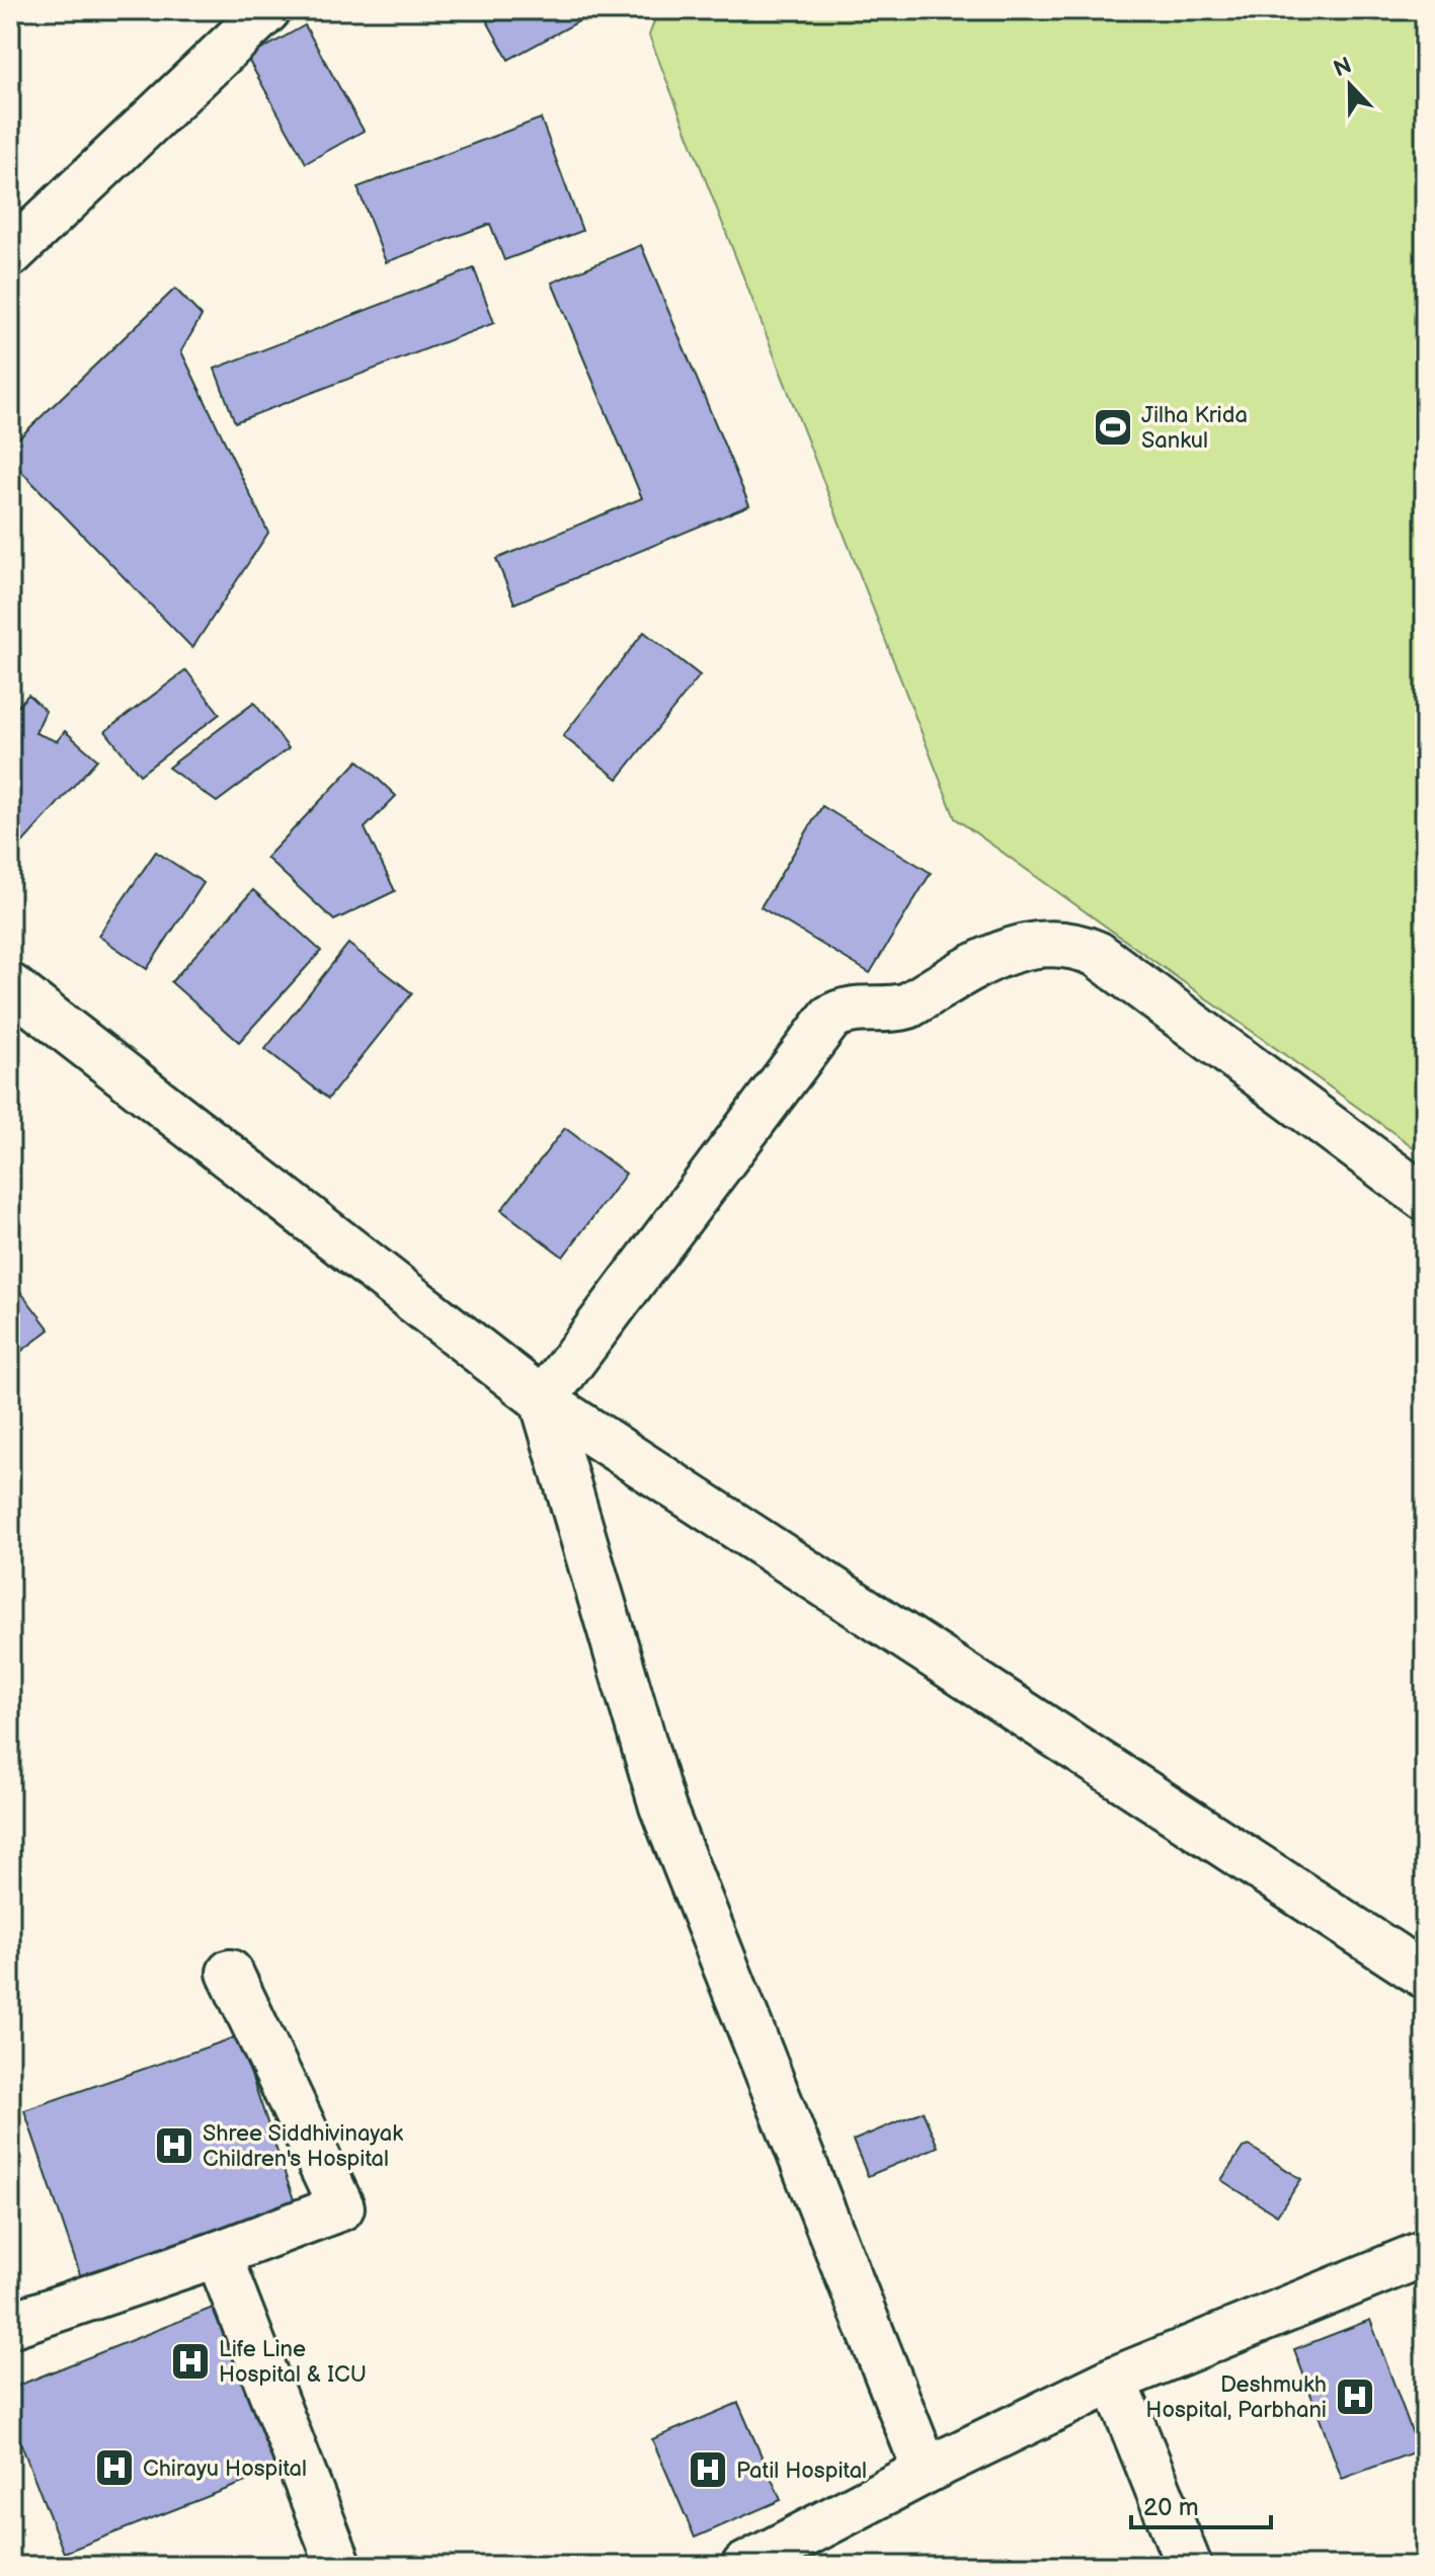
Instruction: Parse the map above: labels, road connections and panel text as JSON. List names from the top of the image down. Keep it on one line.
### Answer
{"places":{"sports":["Jilha Krida Sankul"],"hospital":["Shree Siddhivinayak Children's Hospital","Life Line Hospital & ICU","Deshmukh Hospital, Parbhani","Chirayu Hospital","Patil Hospital"]},"scale_bar":"20 m","north":"top"}
